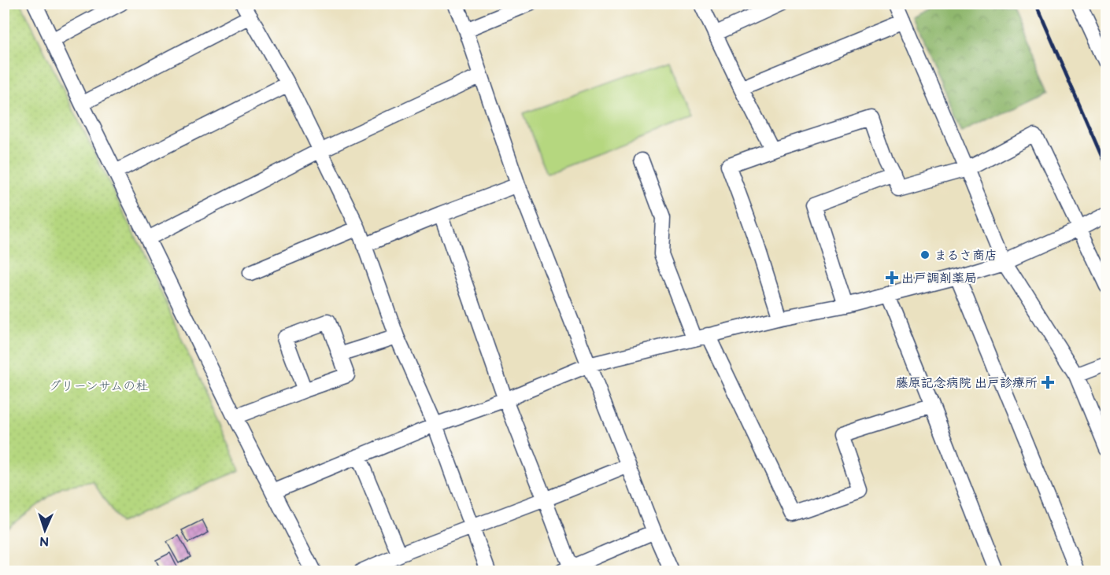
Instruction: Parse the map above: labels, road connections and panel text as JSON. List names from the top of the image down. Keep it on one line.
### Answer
{"parks":["グリーンサムの杜"],"places":{"other":["まるさ商店"],"health":["出戸調剤薬局","藤原記念病院 出戸診療所"]},"north":"bottom"}
